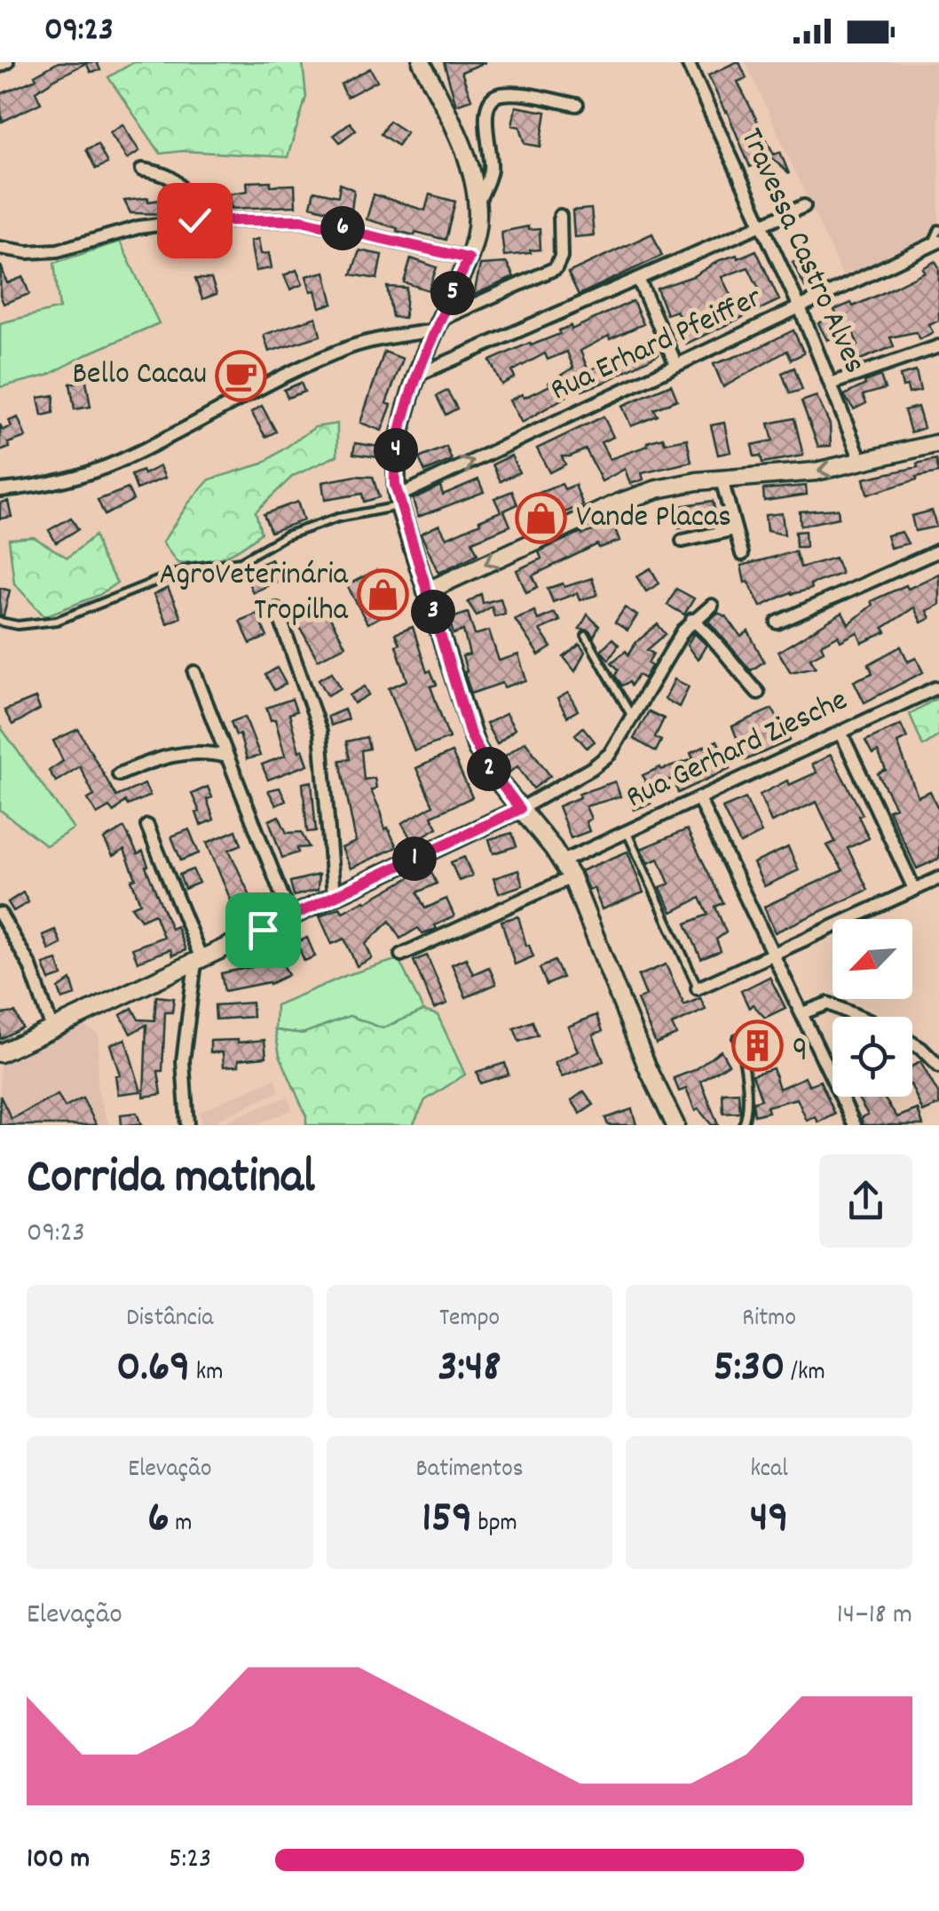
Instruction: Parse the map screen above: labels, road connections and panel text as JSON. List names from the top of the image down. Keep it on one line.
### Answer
{"streets":{"street":["Travessa Castro Alves","Rua Erhard Pfeiffer","Rua Gerhard Ziesche"]},"crossings":[["Travessa Castro Alves","Rua Erhard Pfeiffer"]],"places":{"cafe":["Bello Cacau"],"shop":["Vande Placas","AgroVeterinária Tropilha"],"building":["q"]},"north":"bottom left","page":{"status":"09:23","pins":["6","5","4","3","2","1"],"heading":["Corrida matinal","09:23"],"stats":[["Distância","0.69 km"],["Tempo","3:48"],["Ritmo","5:30 /km"],["Elevação","6 m"],["Batimentos","159 bpm"],["kcal","49"]],"chart":["Elevação","14–18 m"],"list":[{"name":"100 m","note":"5:23"}]}}
